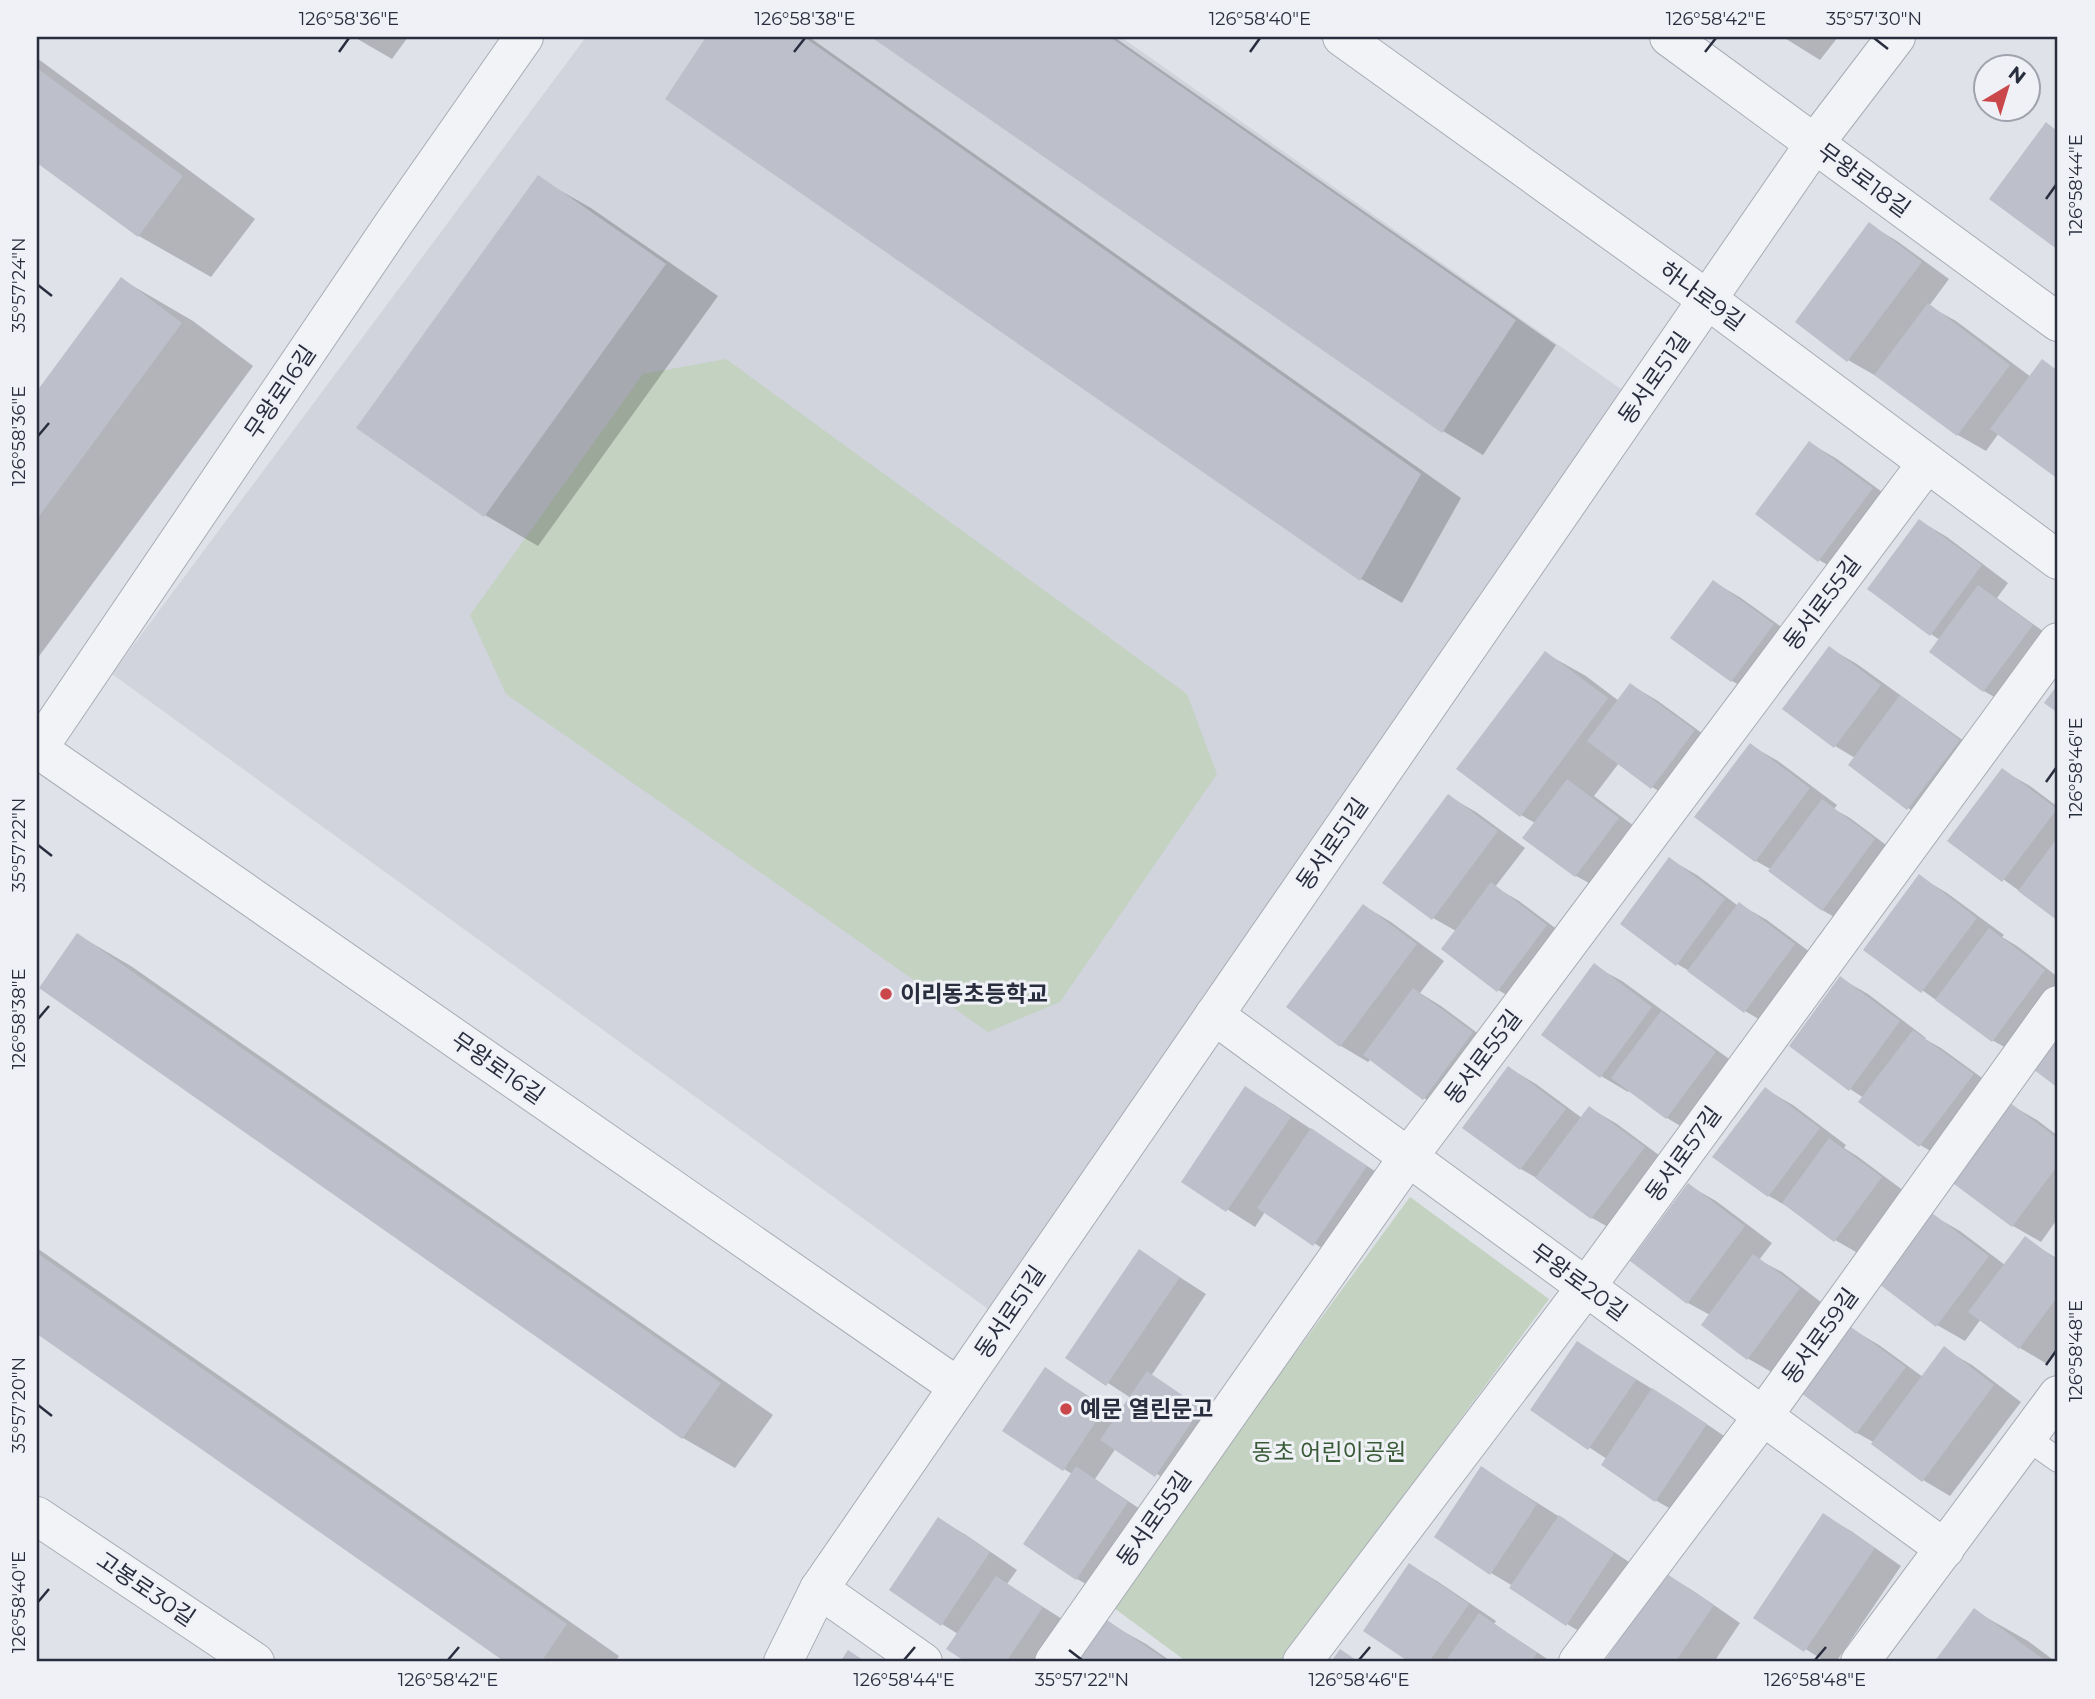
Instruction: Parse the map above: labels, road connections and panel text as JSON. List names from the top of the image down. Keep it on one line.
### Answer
{"streets":{"street":["무왕로18길","하나로9길","동서로51길","무왕로16길","동서로55길","동서로57길","무왕로20길","동서로59길","고봉로30길"]},"crossings":[["무왕로18길","동서로51길"],["하나로9길","동서로51길"],["하나로9길","동서로55길"],["동서로51길","무왕로16길"],["동서로51길","무왕로20길"],["동서로55길","무왕로20길"],["동서로57길","무왕로20길"],["무왕로20길","동서로59길"]],"parks":["동초 어린이공원"],"places":["이리동초등학교","예문 열린문고"],"north":"top right","coordinates":["126°58'36\"E","126°58'38\"E","126°58'40\"E","126°58'42\"E","35°57'30\"N","126°58'44\"E","35°57'24\"N","126°58'46\"E","35°57'22\"N","126°58'48\"E","35°57'20\"N"]}
